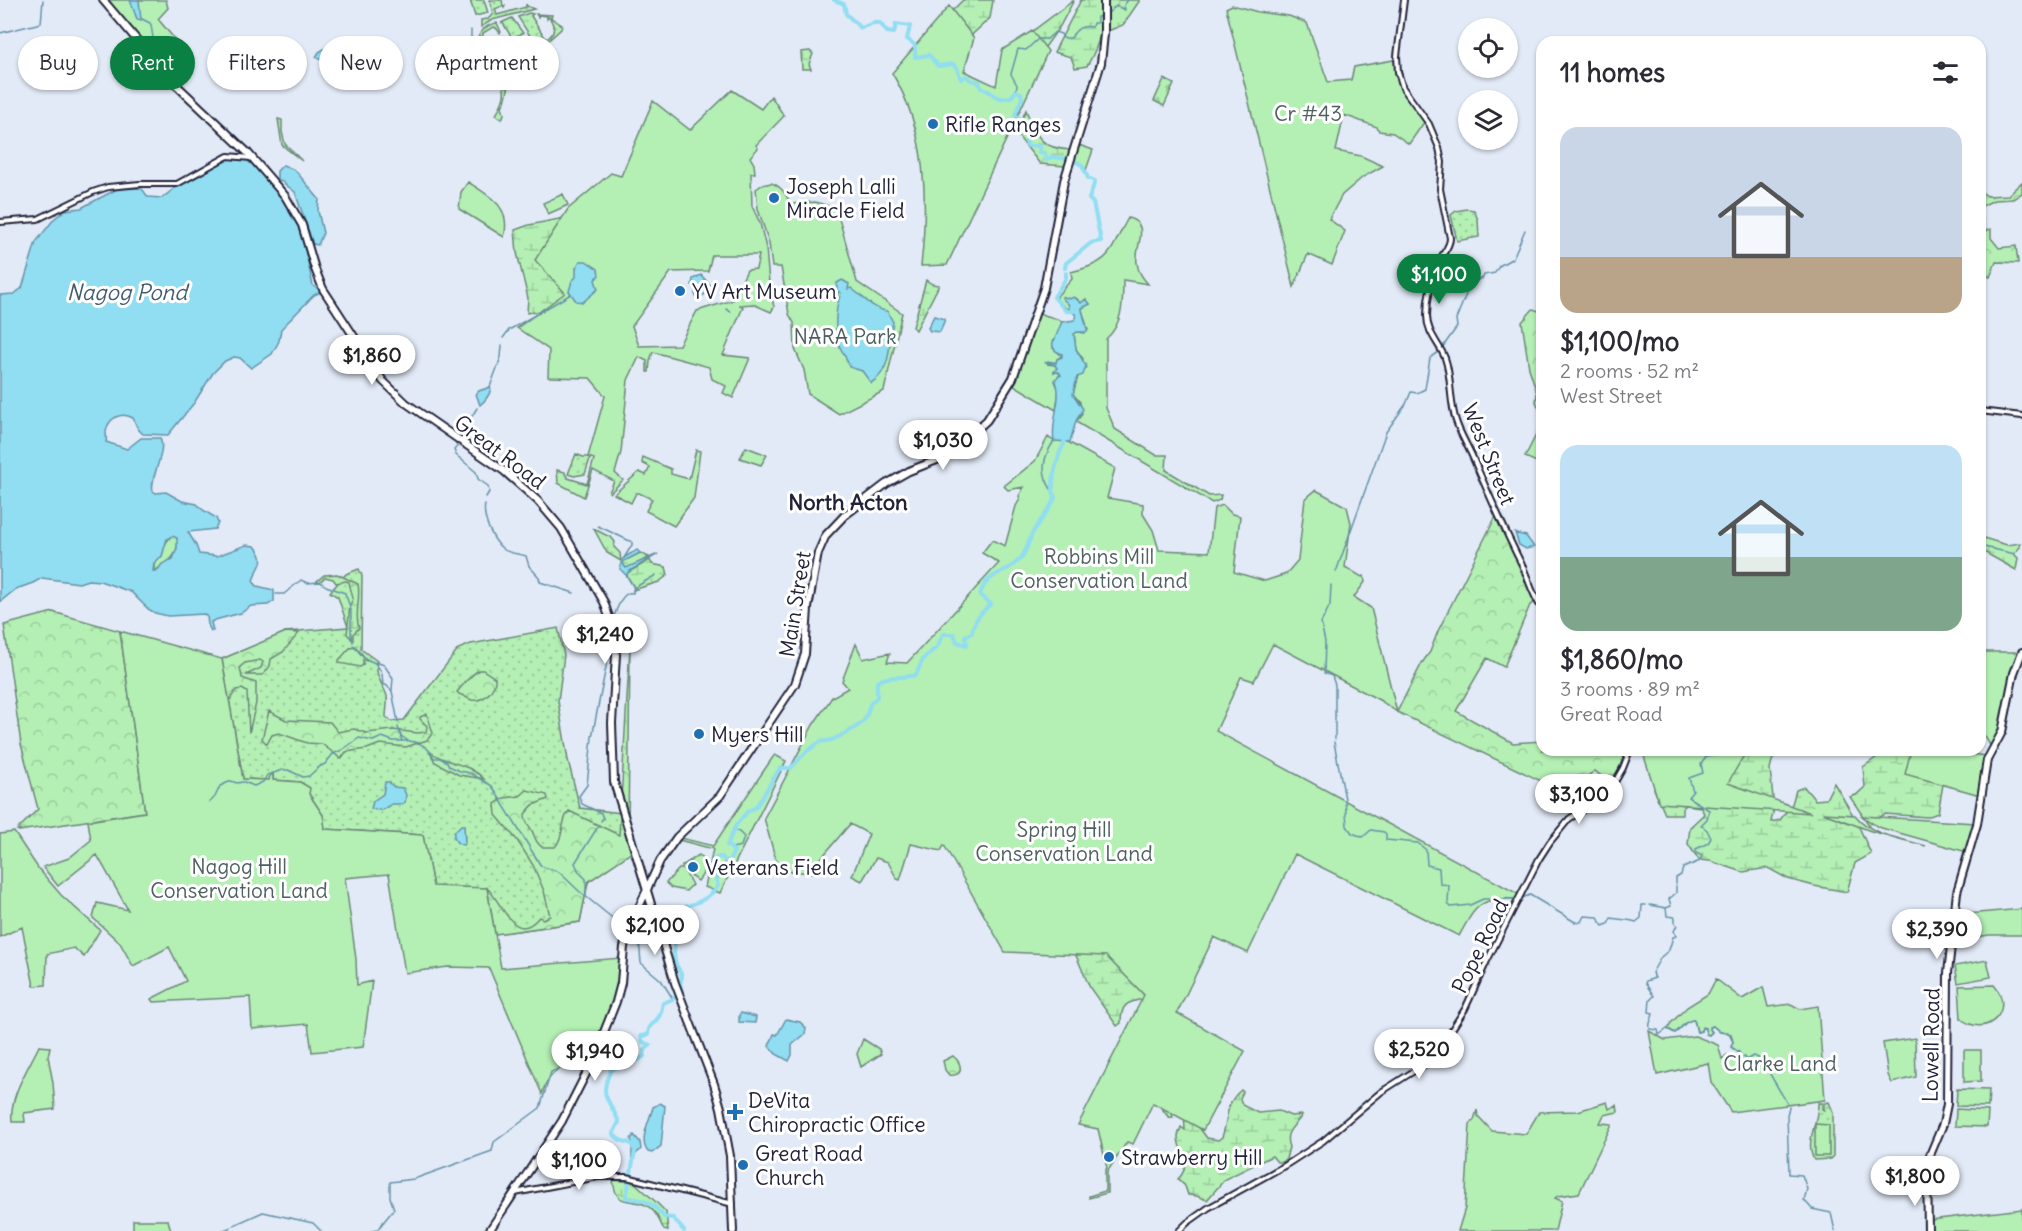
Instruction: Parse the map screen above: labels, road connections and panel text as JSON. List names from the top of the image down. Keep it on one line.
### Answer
{"streets":{"main road":["Great Road","Main Street","Lowell Road"],"street":["West Street","Pope Road"]},"crossings":[["Great Road","Main Street"]],"districts":["North Acton"],"water":["Nagog Pond"],"parks":["Cr #43","NARA Park","Robbins Mill Conservation Land","Spring Hill Conservation Land","Nagog Hill Conservation Land","Clarke Land"],"places":{"other":["Rifle Ranges","Joseph Lalli Miracle Field","YV Art Museum","Myers Hill","Veterans Field","Strawberry Hill","Great Road Church"],"health":["DeVita Chiropractic Office"]},"page":{"chip":["Buy","Rent","Filters","New","Apartment"],"heading":"11 homes","list":[{"name":"$1,100/mo","note":"2 rooms · 52 m² · West Street"},{"name":"$1,860/mo","note":"3 rooms · 89 m² · Great Road"}],"price":["$1,100","$1,860","$1,030","$1,240","$3,100","$2,100","$2,390","$2,520","$1,940","$1,100","$1,800"]}}
